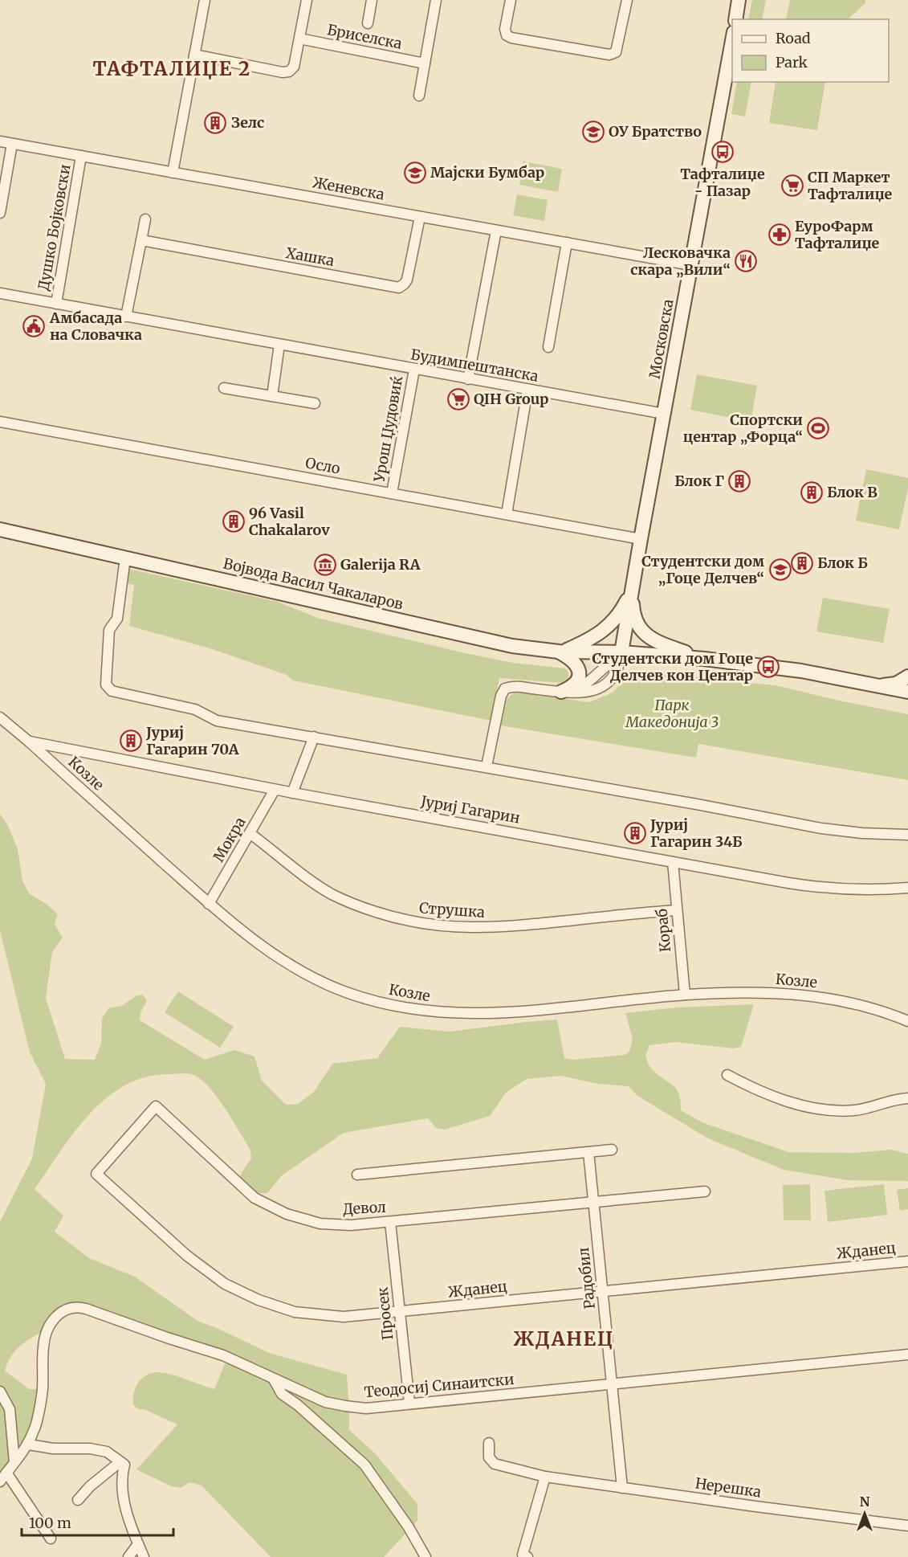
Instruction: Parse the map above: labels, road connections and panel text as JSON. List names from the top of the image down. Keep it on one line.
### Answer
{"streets":{"street":["Бриселска","Женевска","Душко Бојковски","Хашка","Московска","Будимпештанска","Урош Џудовиќ","Осло","Војвода Васил Чакаларов","Козле","Јуриј Гагарин","Мокра","Струшка","Кораб","Девол","Жданец","Радобил","Просек","Теодосиј Синаитски","Нерешка"]},"crossings":[["Женевска","Душко Бојковски"],["Женевска","Хашка"],["Женевска","Московска"],["Душко Бојковски","Будимпештанска"],["Московска","Будимпештанска"],["Московска","Осло"],["Московска","Војвода Васил Чакаларов"],["Будимпештанска","Урош Џудовиќ"],["Урош Џудовиќ","Осло"],["Козле","Јуриј Гагарин"],["Козле","Мокра"],["Козле","Кораб"],["Јуриј Гагарин","Мокра"],["Јуриј Гагарин","Кораб"],["Мокра","Струшка"],["Струшка","Кораб"],["Девол","Жданец"],["Девол","Радобил"],["Девол","Просек"],["Жданец","Радобил"],["Жданец","Просек"],["Радобил","Теодосиј Синаитски"],["Радобил","Нерешка"],["Просек","Теодосиј Синаитски"]],"districts":["ТАФТАЛИЏЕ 2","ЖДАНЕЦ"],"parks":["Парк Македонија 3"],"places":{"building":["Зелс","Блок Г","Блок В","96 Vasil Chakalarov","Блок Б","Јуриј Гагарин 70А","Јуриј Гагарин 34Б"],"school or university":["ОУ Братство","Мајски Бумбар","Студентски дом „Гоце Делчев“"],"bus stop":["Тафталиџе - Пазар","Студентски дом Гоце Делчев кон Центар"],"supermarket":["СП Маркет Тафталиџе","QIH Group"],"pharmacy":["ЕуроФарм Тафталиџе"],"restaurant":["Лесковачка скара „Вили“"],"public building":["Амбасада на Словачка"],"sports":["Спортски центар „Форца“"],"museum":["Galerija RA"]},"legend":["Road","Park"],"scale_bar":"100 m","north":"top"}
